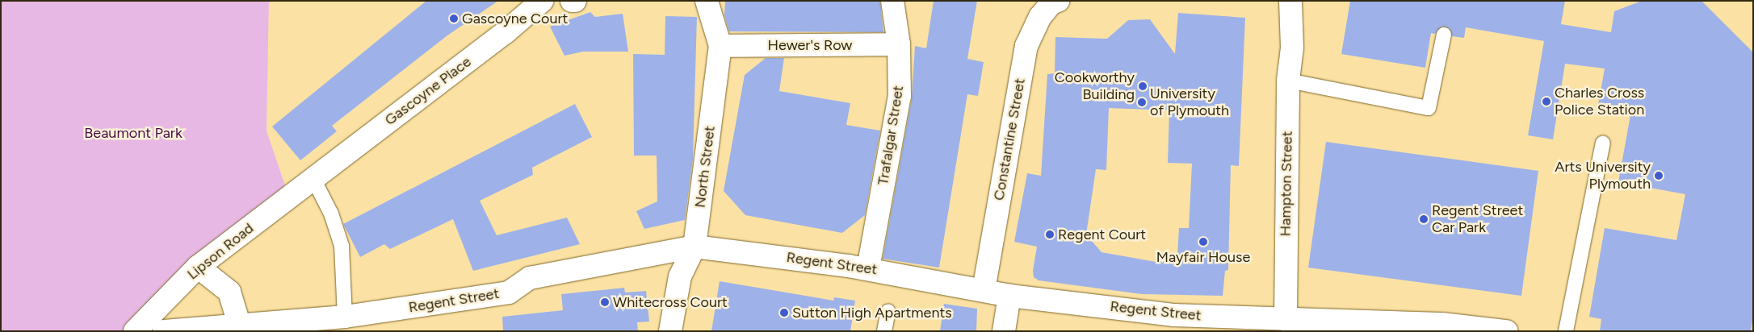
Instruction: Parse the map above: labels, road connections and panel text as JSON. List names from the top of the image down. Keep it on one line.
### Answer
{"streets":{"street":["Hewer's Row","Gascoyne Place","Trafalgar Street","Constantine Street","North Street","Hampton Street","Lipson Road","Regent Street"]},"crossings":[["Hewer's Row","Trafalgar Street"],["Hewer's Row","North Street"],["Gascoyne Place","Lipson Road"],["Trafalgar Street","Regent Street"],["Constantine Street","Regent Street"],["North Street","Regent Street"],["Hampton Street","Regent Street"]],"parks":["Beaumont Park"],"places":["Gascoyne Court","Cookworthy Building","Charles Cross Police Station","University of Plymouth","Arts University Plymouth","Regent Street Car Park","Regent Court","Mayfair House","Whitecross Court","Sutton High Apartments"]}
